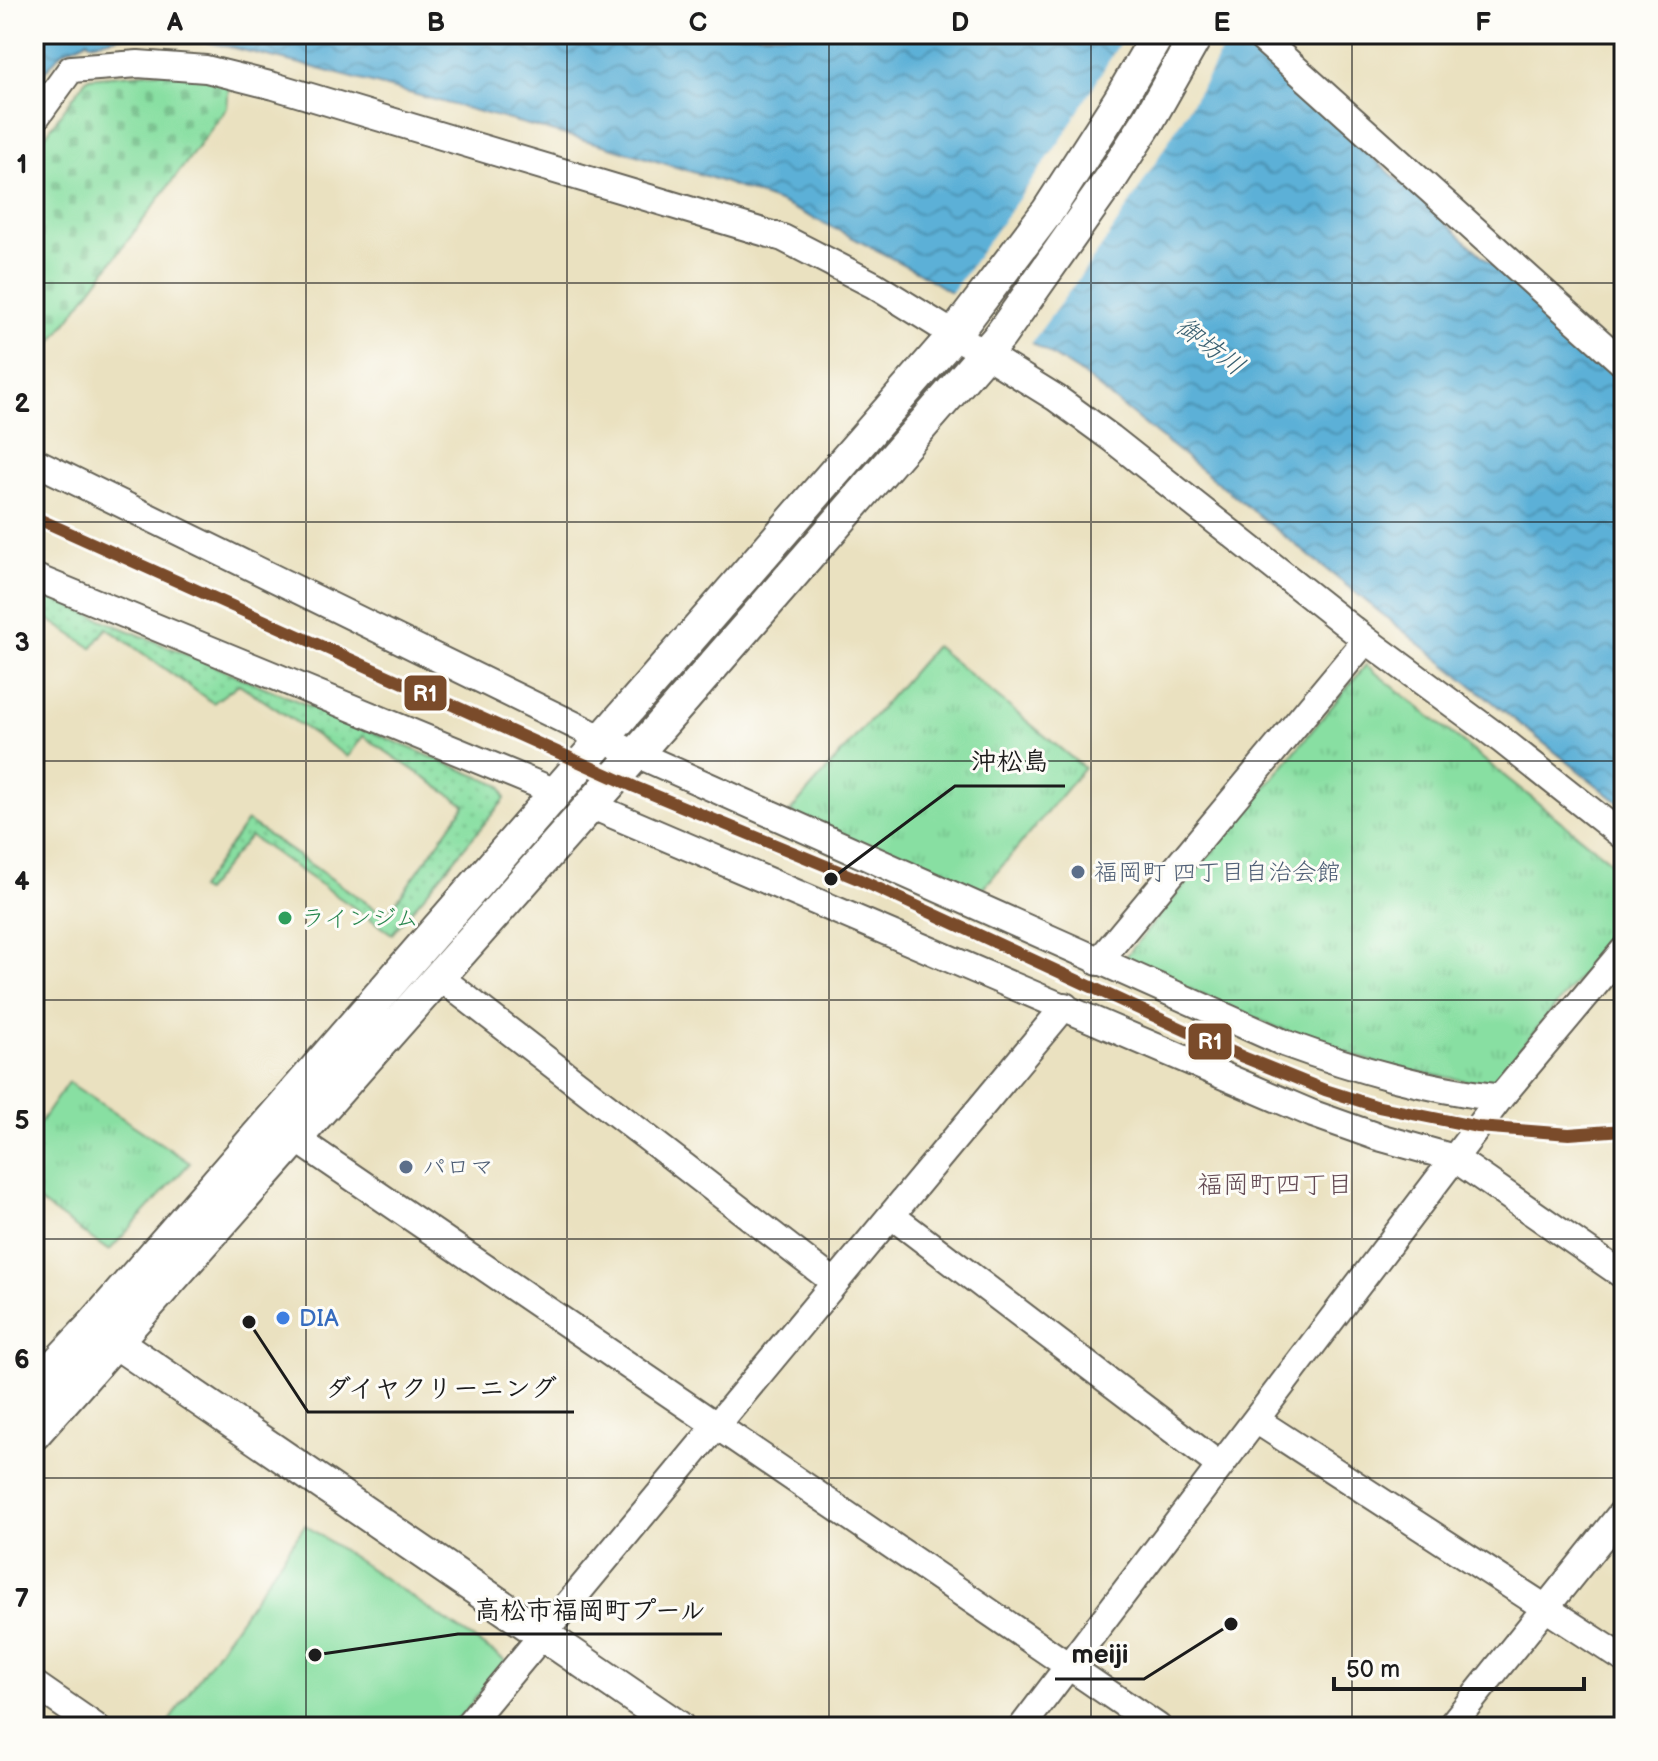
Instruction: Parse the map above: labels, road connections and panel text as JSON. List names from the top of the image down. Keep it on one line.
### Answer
{"districts":["福岡町四丁目"],"water":["御坊川"],"places":["福岡町 四丁目自治会館","沖松島","ラインジム","パロマ","DIA","ダイヤクリーニング","meiji","高松市福岡町プール"],"lines":["transit line R1"],"scale_bar":"50 m","grid":{"columns":["A","B","C","D","E","F"],"rows":["1","2","3","4","5","6","7"]}}
